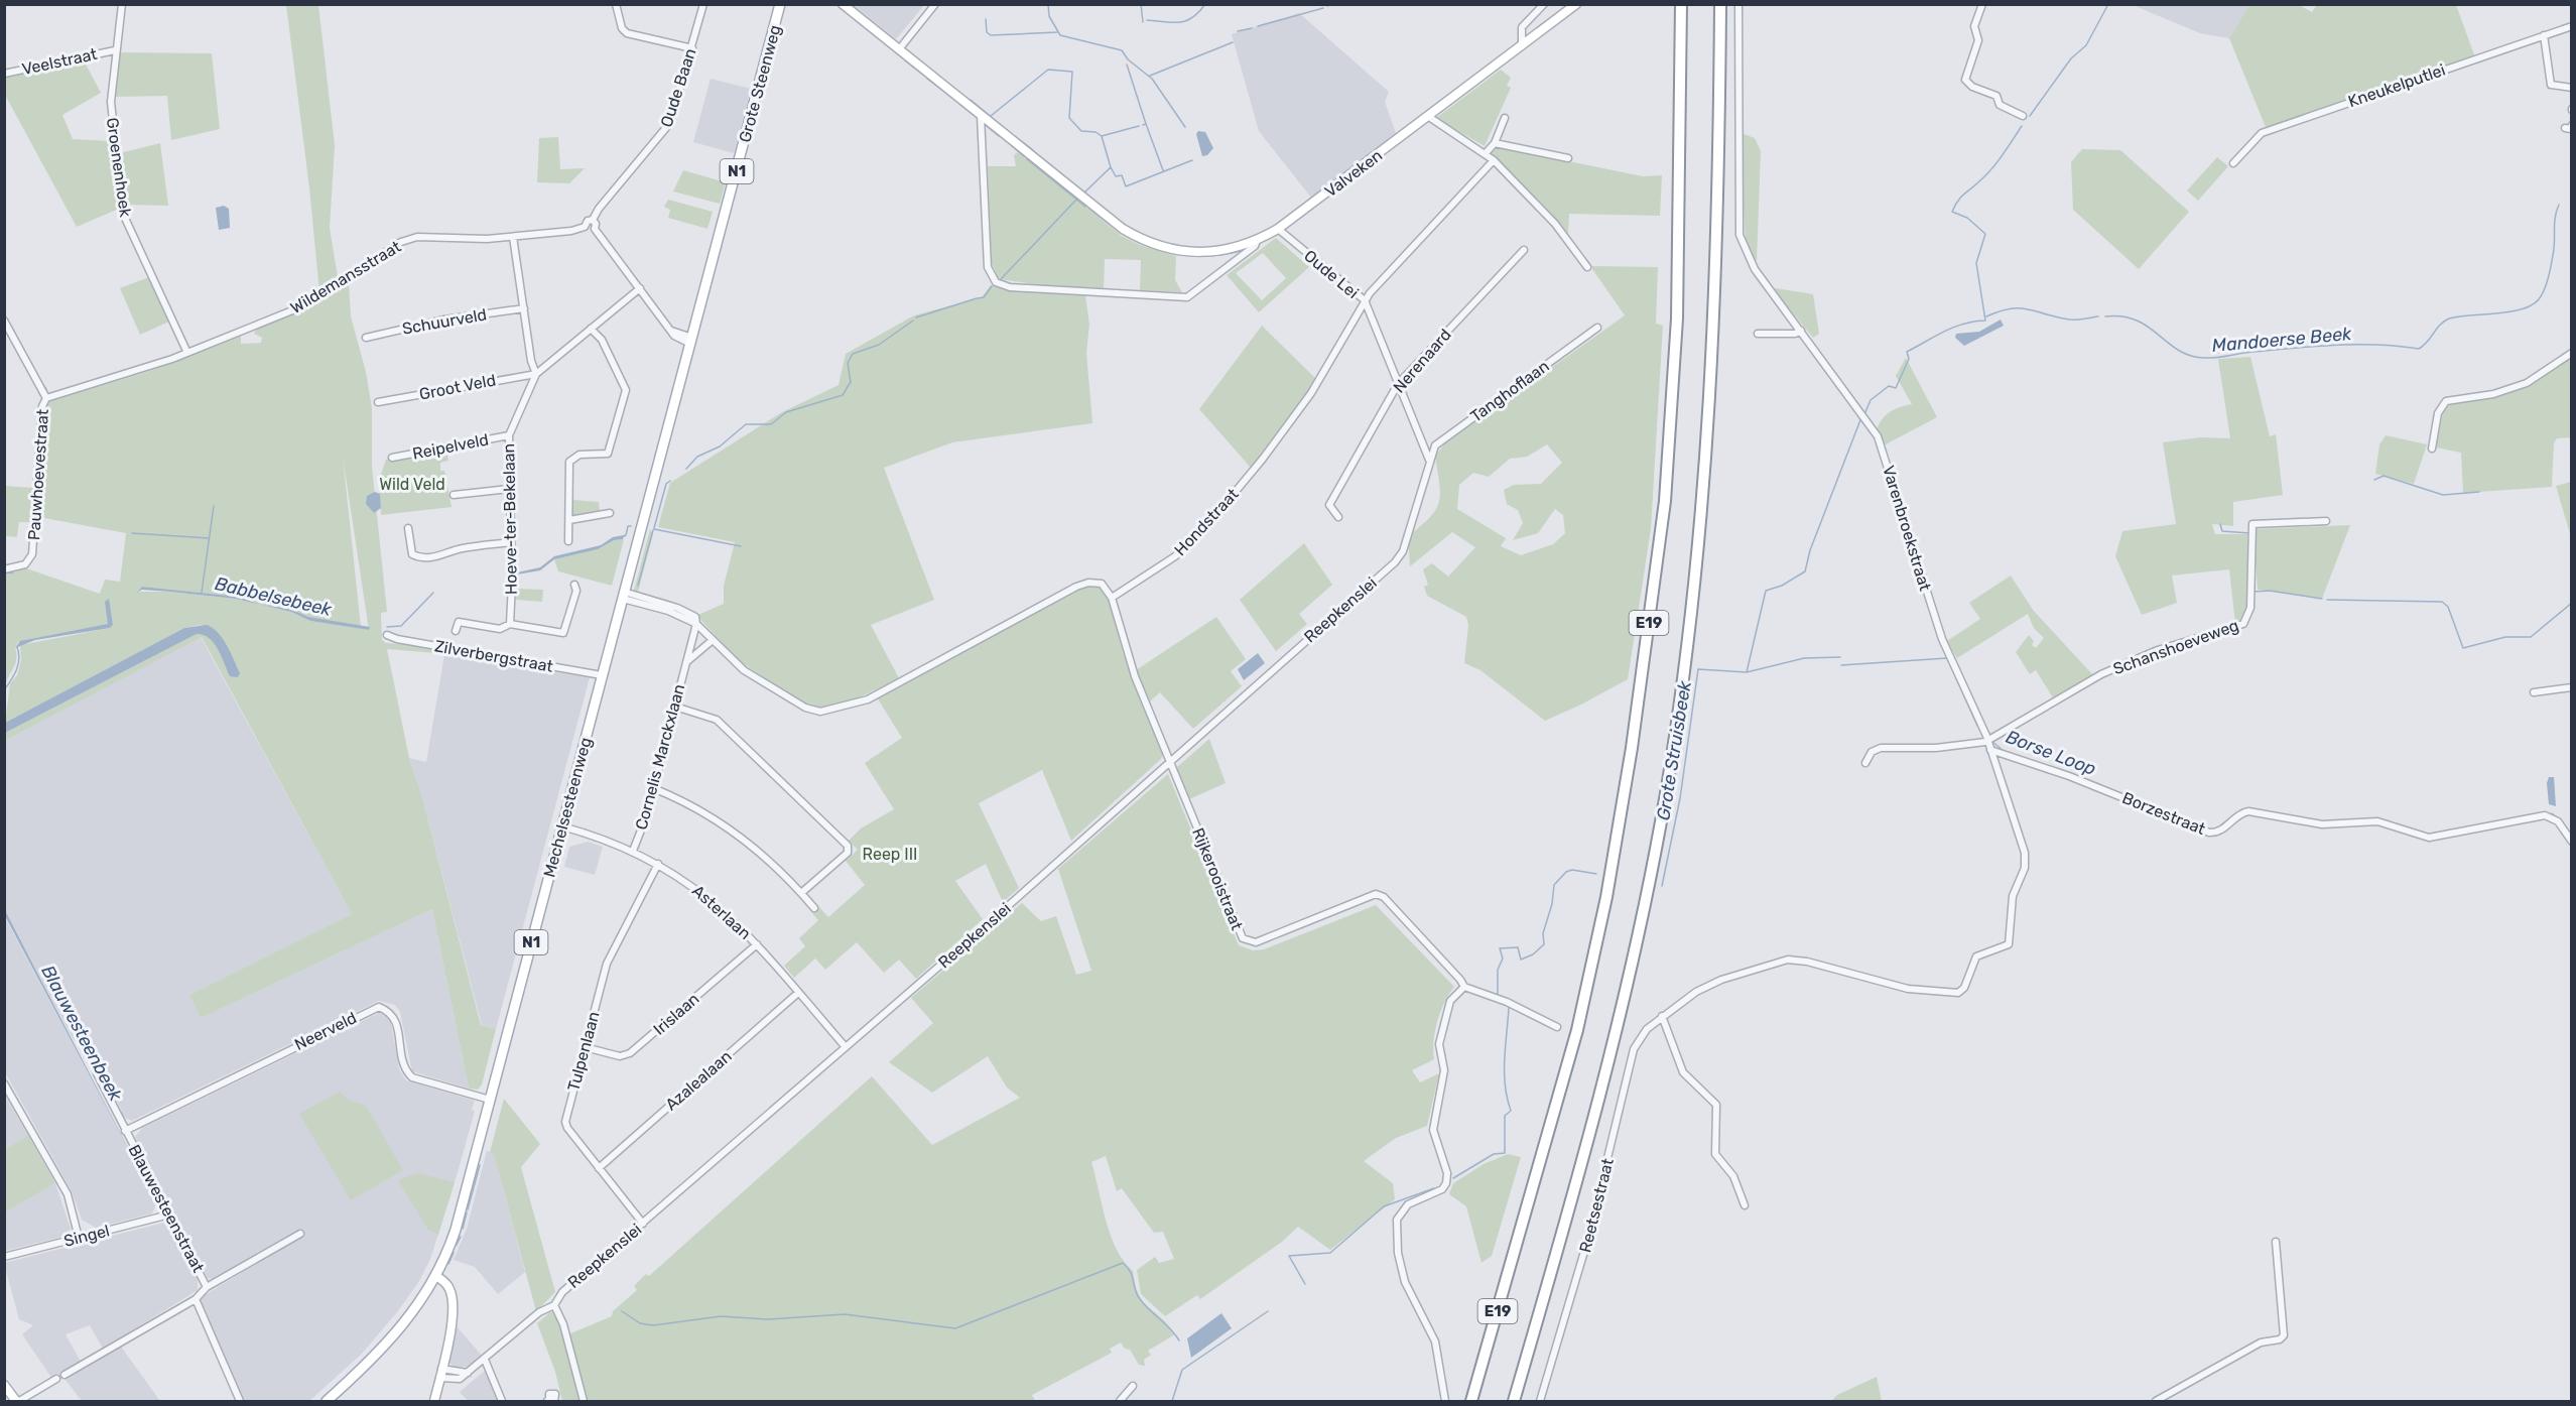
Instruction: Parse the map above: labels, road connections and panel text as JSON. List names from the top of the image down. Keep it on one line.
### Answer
{"streets":{"highway":["E19"],"main road":["Grote Steenweg","N1","Mechelsesteenweg"],"street":["Veelstraat","Kneukelputlei","Oude Baan","Groenenhoek","Valveken","Oude Lei","Wildemansstraat","Schuurveld","Nerenaard","Groot Veld","Tanghoflaan","Reipelveld","Pauwhoevestraat","Hoeve-ter-Bekelaan","Hondstraat","Varenbroekstraat","Reepkenslei","Schanshoeveweg","Zilverbergstraat","Cornelis Marckxlaan","Borzestraat","Rijkerooistraat","Asterlaan","Irislaan","Neerveld","Tulpenlaan","Azalealaan","Reetsestraat","Blauwesteenstraat","Singel"]},"crossings":[["Veelstraat","Groenenhoek"],["Grote Steenweg","Mechelsesteenweg"],["Oude Baan","Wildemansstraat"],["Groenenhoek","Wildemansstraat"],["N1","Mechelsesteenweg"],["Valveken","Oude Lei"],["Oude Lei","Nerenaard"],["Oude Lei","Tanghoflaan"],["Oude Lei","Hondstraat"],["Oude Lei","Reepkenslei"],["Wildemansstraat","Pauwhoevestraat"],["Groot Veld","Hoeve-ter-Bekelaan"],["Tanghoflaan","Reepkenslei"],["Reipelveld","Hoeve-ter-Bekelaan"],["Hondstraat","Rijkerooistraat"],["Varenbroekstraat","Schanshoeveweg"],["Varenbroekstraat","Borzestraat"],["Varenbroekstraat","Reetsestraat"],["Reepkenslei","Rijkerooistraat"],["Reepkenslei","Asterlaan"],["Reepkenslei","Tulpenlaan"],["Zilverbergstraat","Mechelsesteenweg"],["Cornelis Marckxlaan","Asterlaan"],["Mechelsesteenweg","Asterlaan"],["Mechelsesteenweg","Neerveld"],["Borzestraat","Reetsestraat"],["Asterlaan","Irislaan"],["Asterlaan","Tulpenlaan"],["Asterlaan","Azalealaan"],["Irislaan","Tulpenlaan"],["Neerveld","Blauwesteenstraat"],["Tulpenlaan","Azalealaan"],["Blauwesteenstraat","Singel"]],"water":["Mandoerse Beek","Babbelsebeek","Grote Struisbeek","Borse Loop","Blauwesteenbeek"],"parks":["Wild Veld","Reep III"]}
